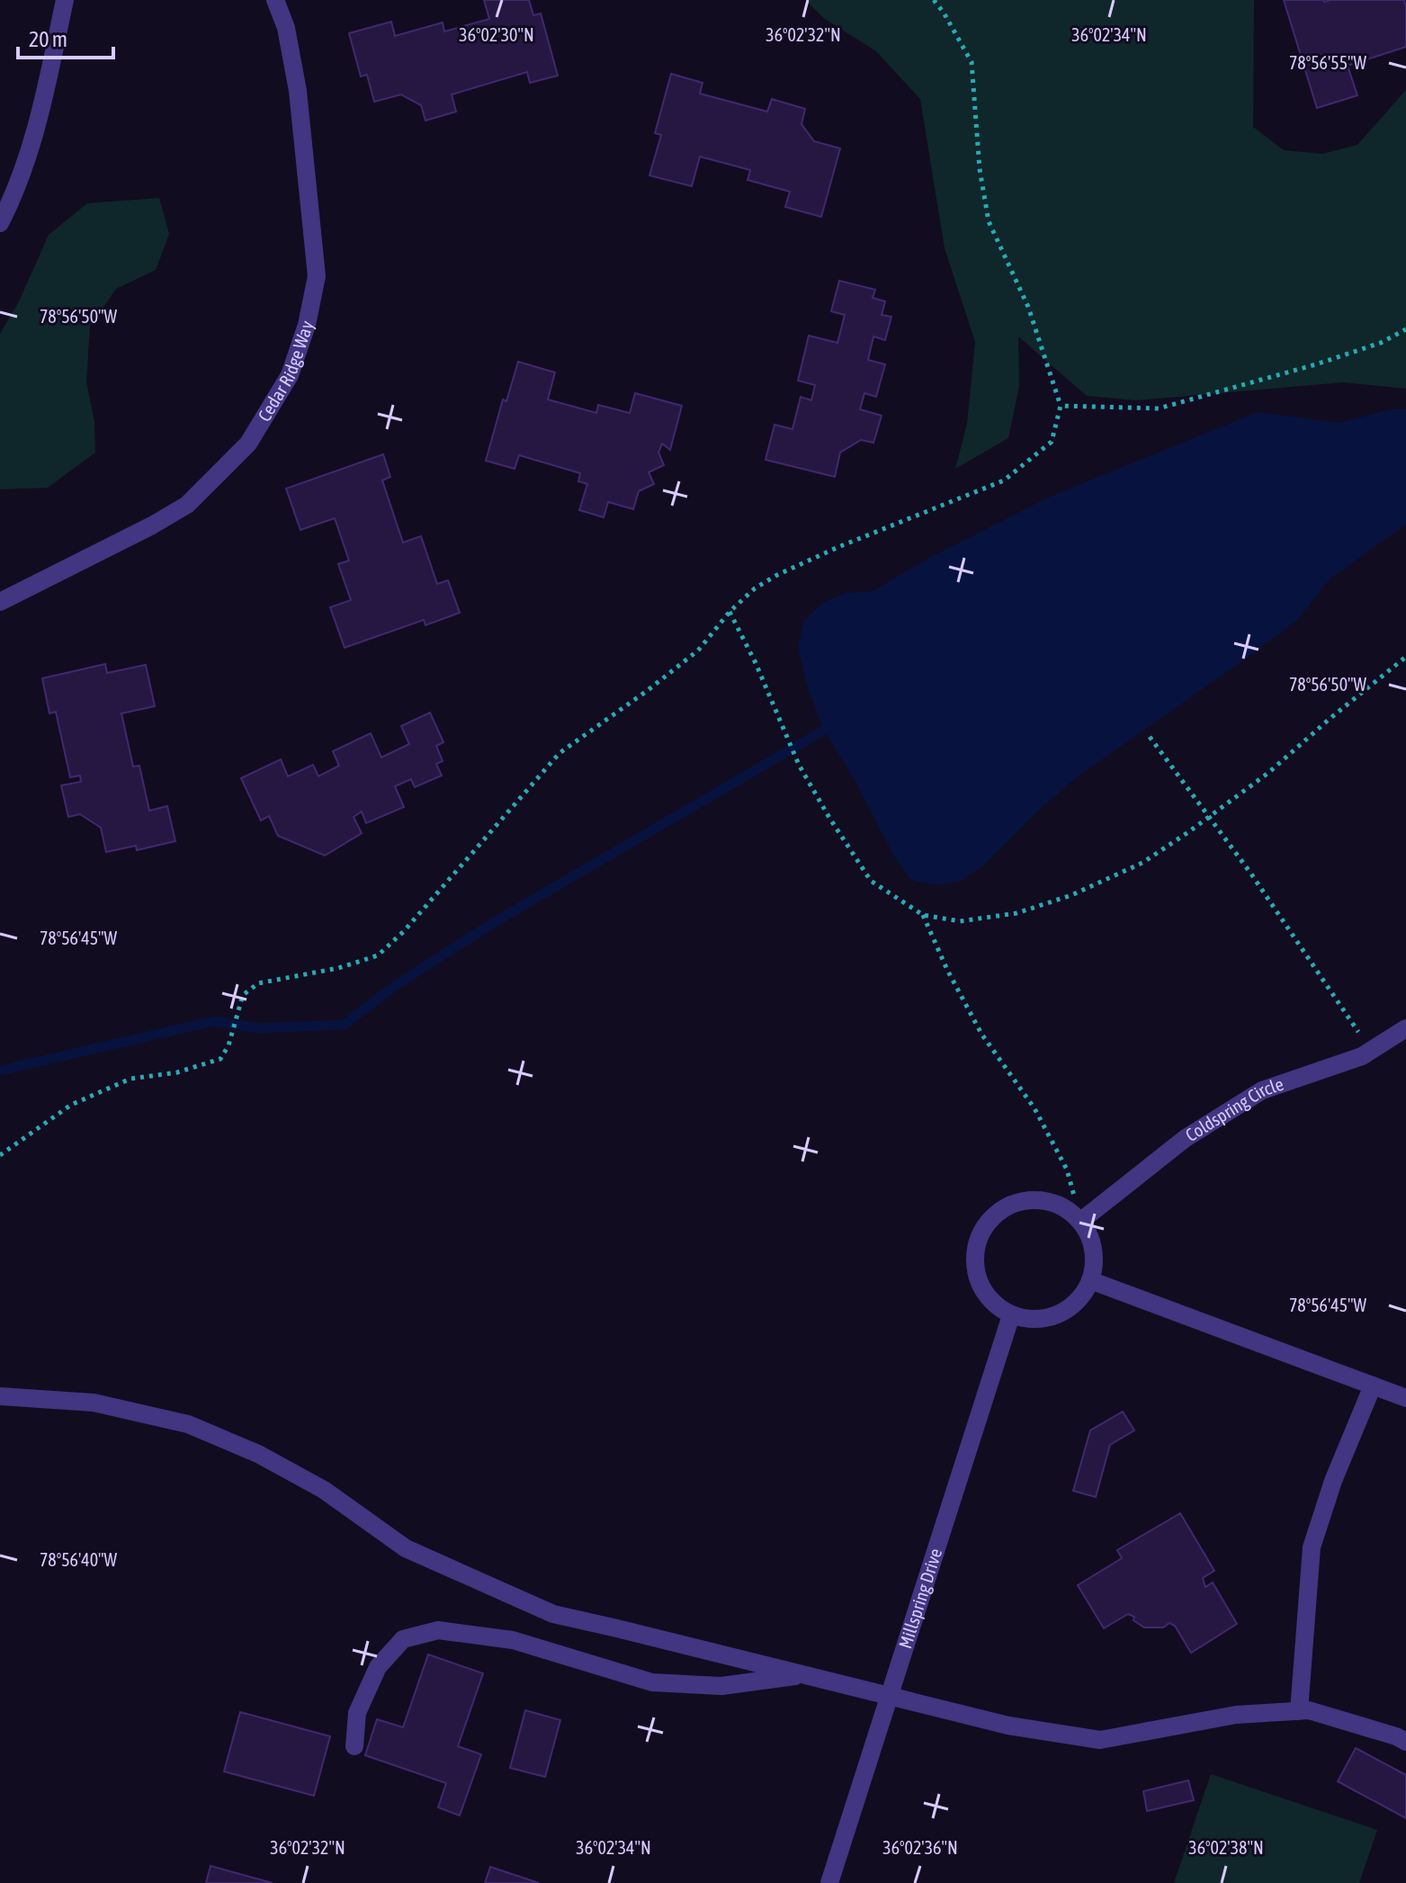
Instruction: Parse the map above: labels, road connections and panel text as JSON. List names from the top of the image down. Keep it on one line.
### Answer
{"streets":{"street":["Cedar Ridge Way","Coldspring Circle","Millspring Drive"]},"crossings":[["Coldspring Circle","Millspring Drive"]],"scale_bar":"20 m","coordinates":["36°02'30\"N","36°02'32\"N","36°02'34\"N","78°56'55\"W","78°56'50\"W","78°56'45\"W","78°56'40\"W","36°02'36\"N","36°02'38\"N"]}
